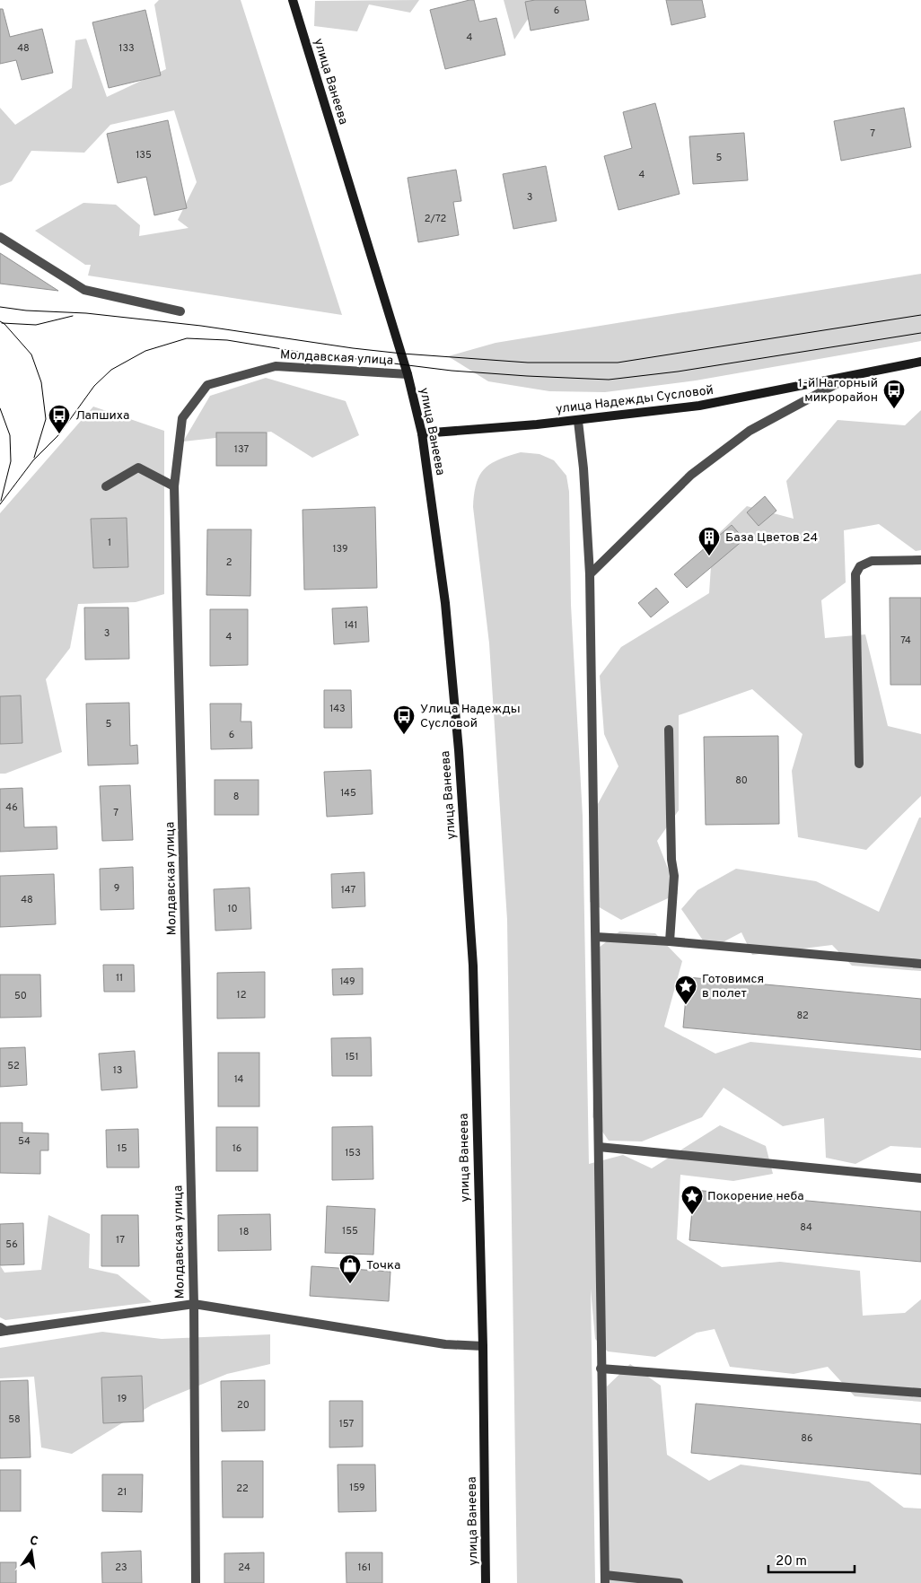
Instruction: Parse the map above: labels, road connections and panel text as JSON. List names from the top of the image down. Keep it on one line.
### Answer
{"streets":{"main road":["улица Ванеева","улица Надежды Сусловой"],"street":["Молдавская улица"]},"crossings":[["улица Ванеева","Молдавская улица"],["улица Ванеева","улица Надежды Сусловой"]],"places":{"bus stop":["1-й Нагорный микрорайон","Лапшиха","Улица Надежды Сусловой"],"building":["База Цветов 24"],"place":["Готовимся в полет","Покорение неба"],"shop":["Точка"]},"house_numbers":["6","4","48","133","7","135","5","4","3","2/72","137","1","139","2","141","3","4","74","143","5","6","80","145","8","46","7","9","147","48","10","11","149","12","50","82","151","52","13","14","54","15","16","153","84","155","18","17","56","19","20","58","157","86","159","22","21","23","24","161"],"scale_bar":"20 m","north":"top"}
